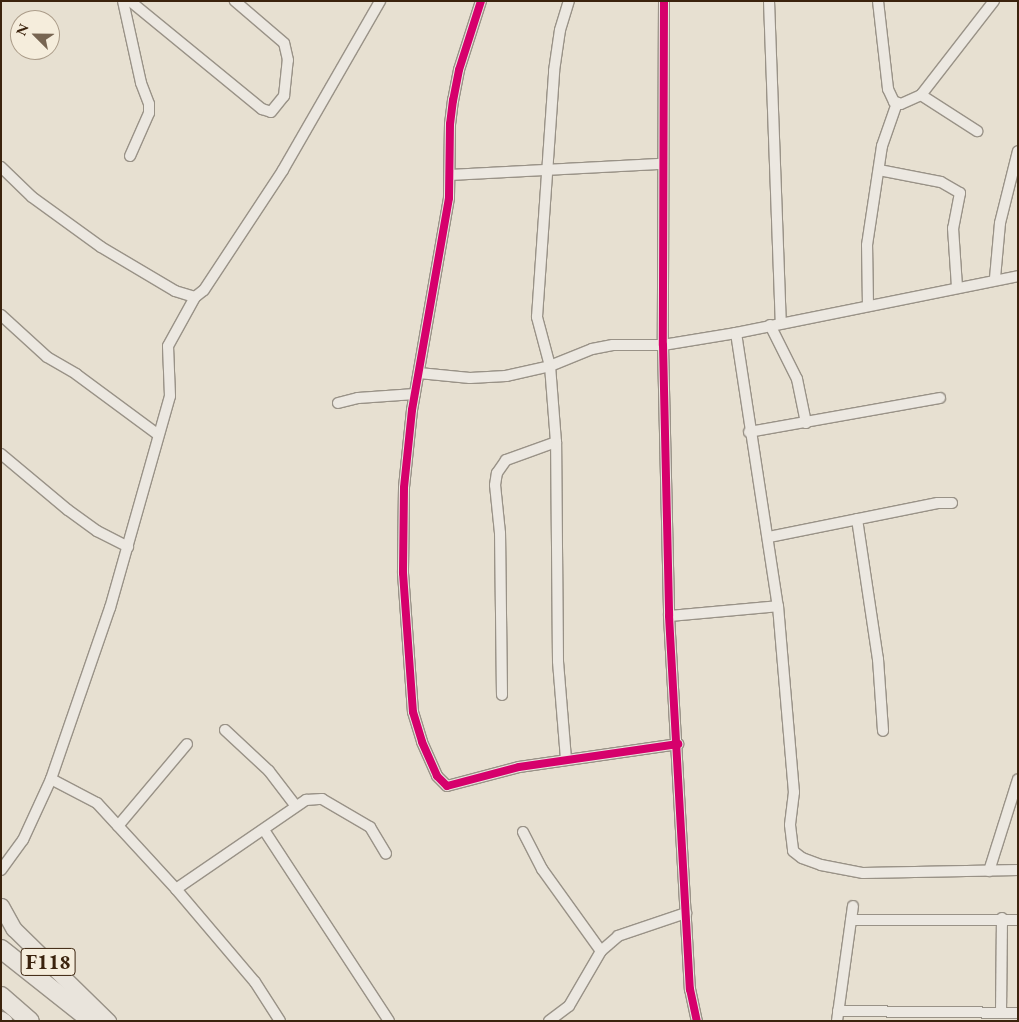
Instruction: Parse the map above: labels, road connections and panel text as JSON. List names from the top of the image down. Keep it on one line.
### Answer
{"streets":{"main road":["F118"]},"north":"top left"}
